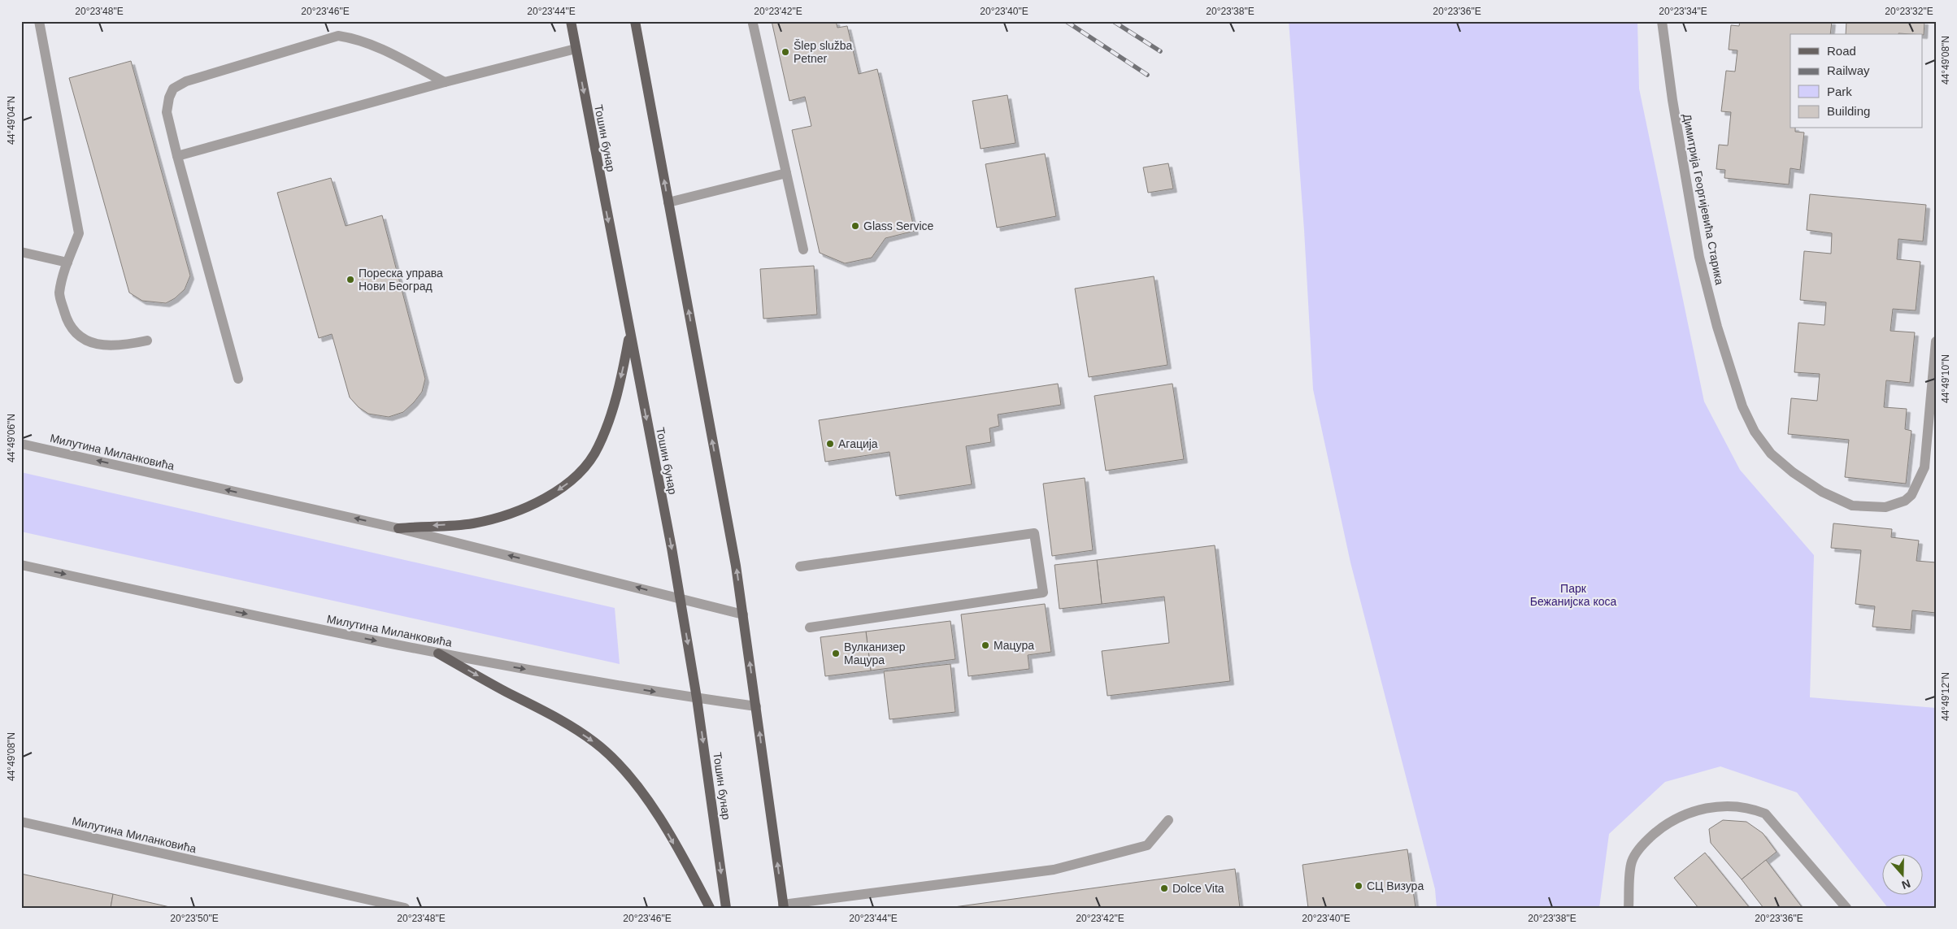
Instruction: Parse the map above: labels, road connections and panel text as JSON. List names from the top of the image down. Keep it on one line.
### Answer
{"streets":{"main road":["Тошин бунар"],"street":["Димитрија Георгијевића Старика","Милутина Миланковића"]},"crossings":[["Тошин бунар","Милутина Миланковића"]],"parks":["Парк Бежанијска коса"],"places":["Šlep služba Petner","Glass Service","Пореска управа Нови Београд","Агација","Мацура","Вулканизер Мацура","СЦ Визура","Dolce Vita"],"legend":["Road","Railway","Park","Building"],"north":"bottom","coordinates":["20°23'48\"E","20°23'46\"E","20°23'44\"E","20°23'42\"E","20°23'40\"E","20°23'38\"E","20°23'36\"E","20°23'34\"E","20°23'32\"E","44°49'08\"N","44°49'04\"N","44°49'10\"N","44°49'06\"N","44°49'12\"N","20°23'50\"E"]}
